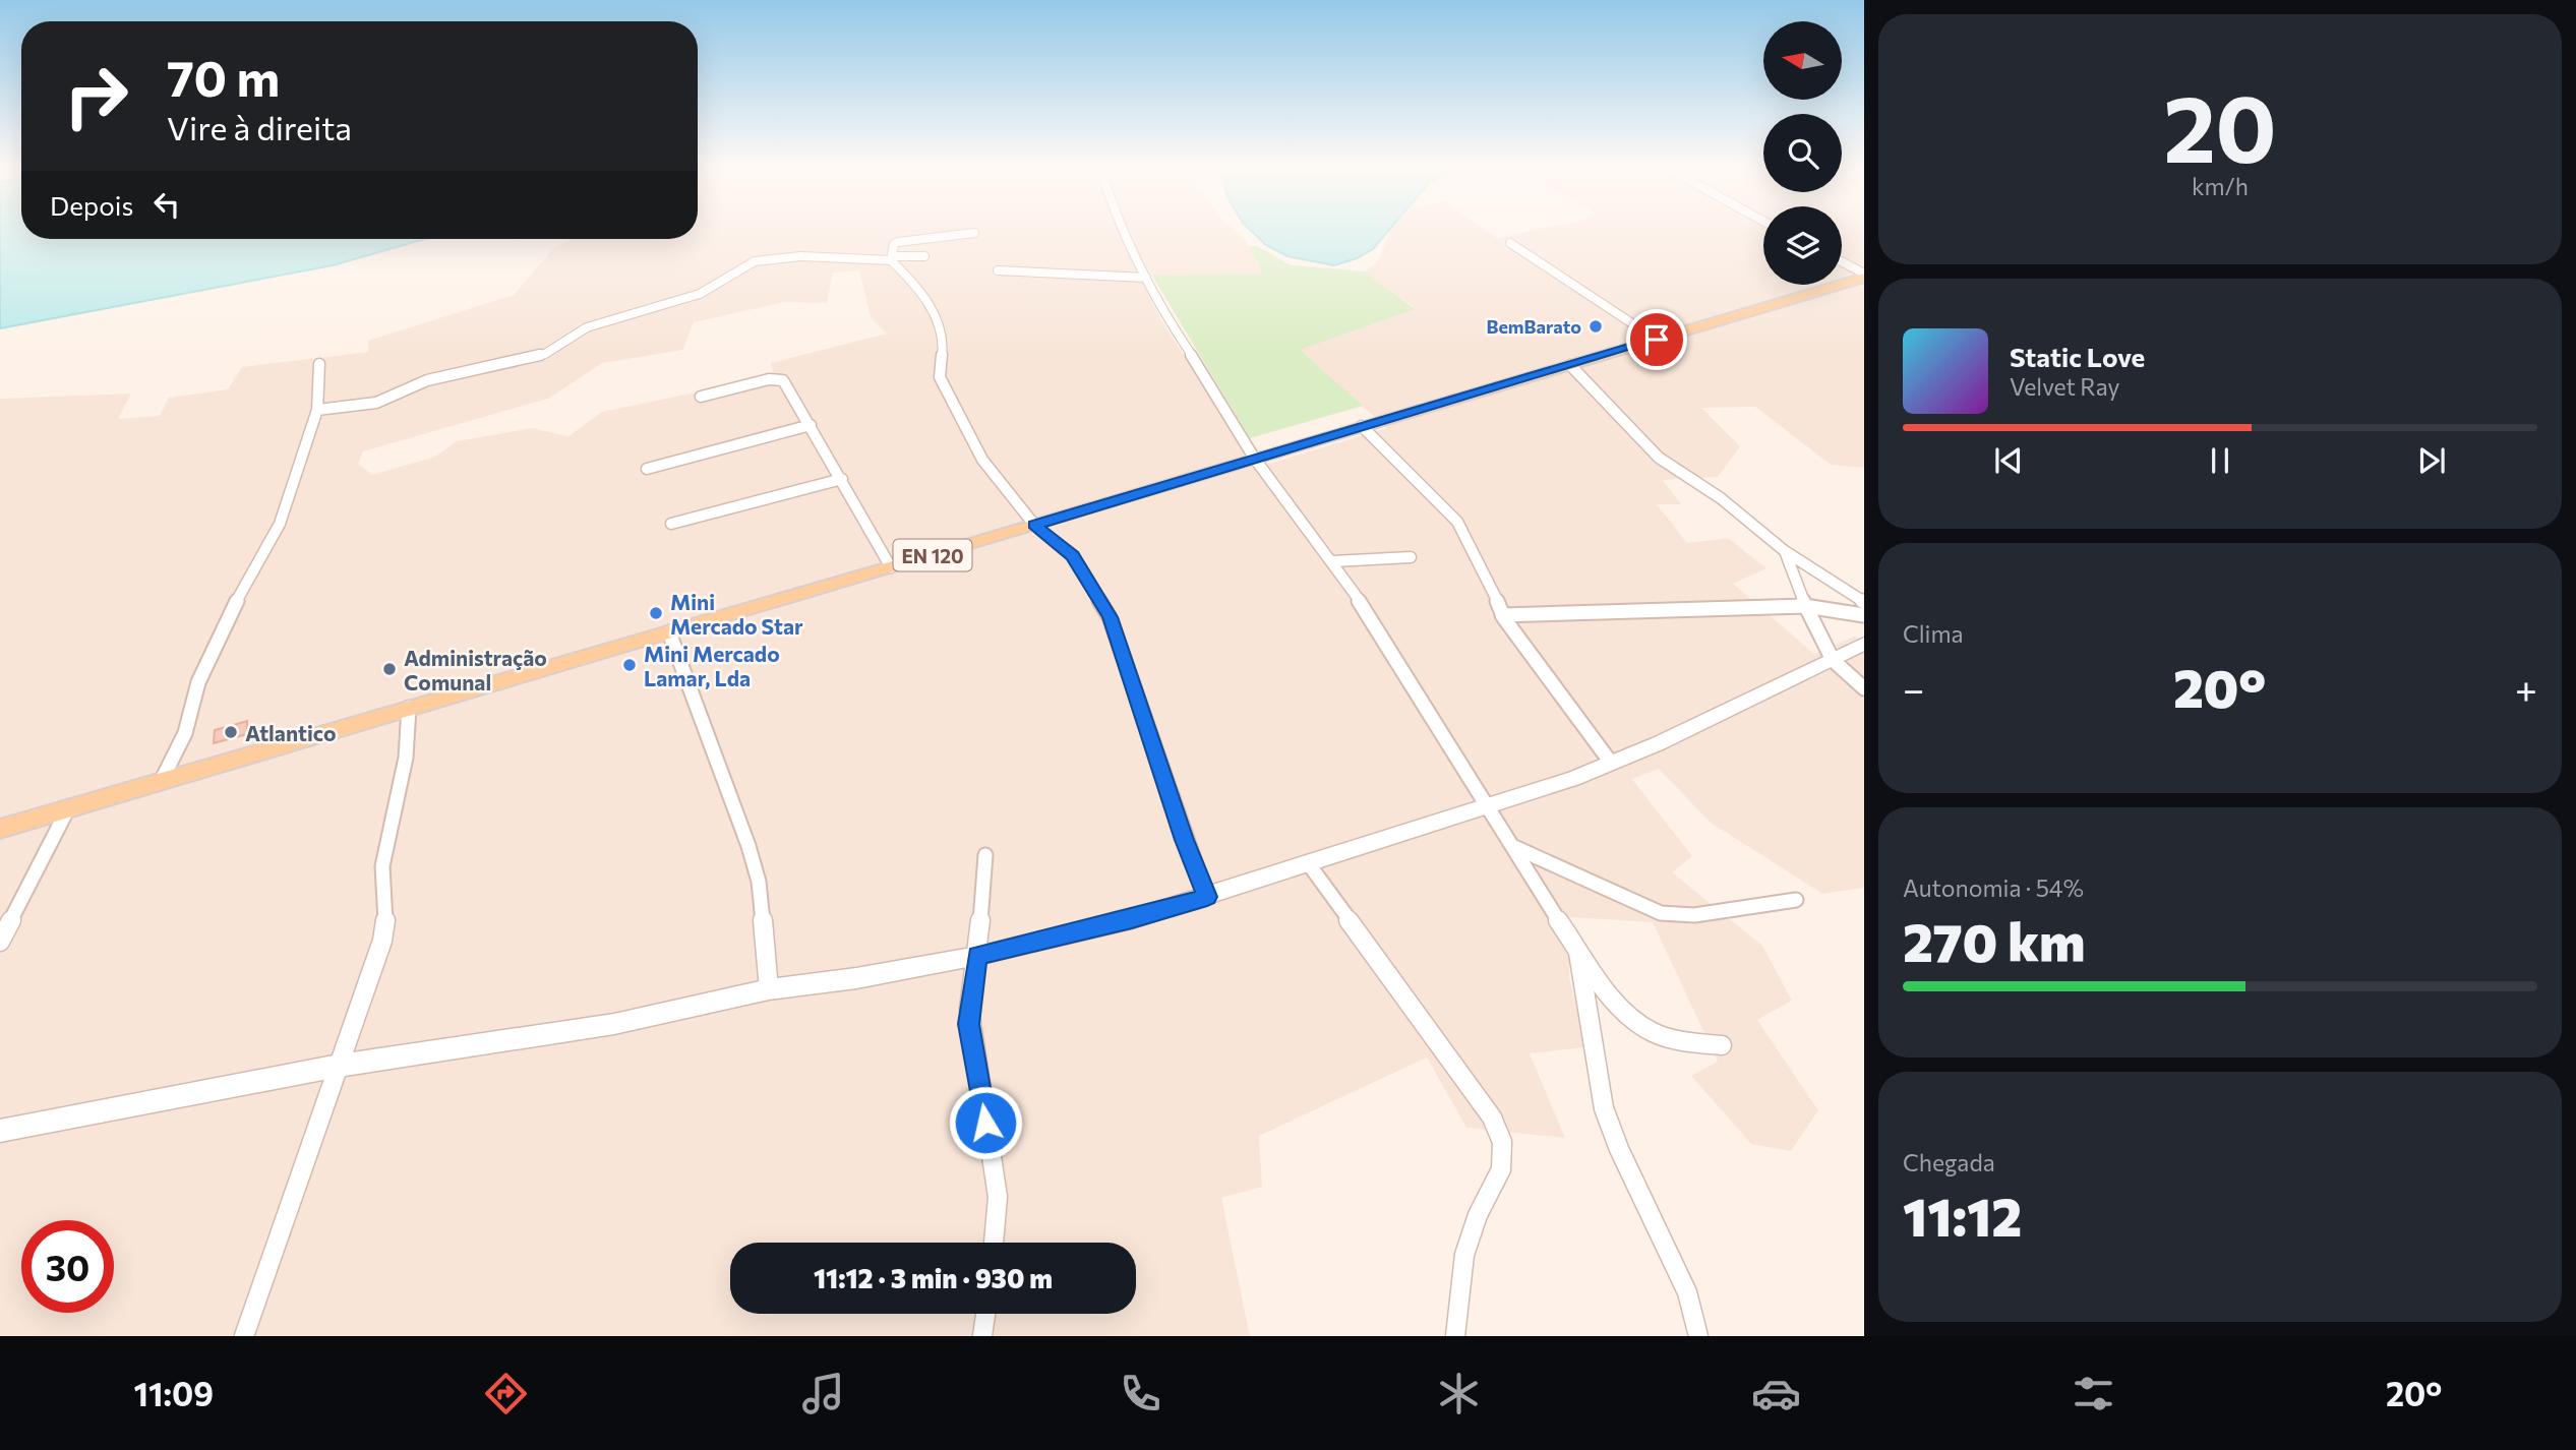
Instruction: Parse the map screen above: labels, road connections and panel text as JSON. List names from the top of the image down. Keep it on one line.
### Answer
{"streets":{"main road":["EN 120"]},"places":["BemBarato","Mini Mercado Star","Mini Mercado Lamar, Lda","Administração Comunal","Atlantico"],"north":"left","page":{"tile":[["20","km/h"],"Clima",["Autonomia · 54%","270 km"],["Chegada","11:12"]],"turn":["70 m","Vire à direita"],"then":"Depois","song":["Static Love","Velvet Ray"],"heat":["−","20°","+"],"limit":"30","trip":"11:12 · 3 min · 930 m","tabs":["11:09","20°"]}}
